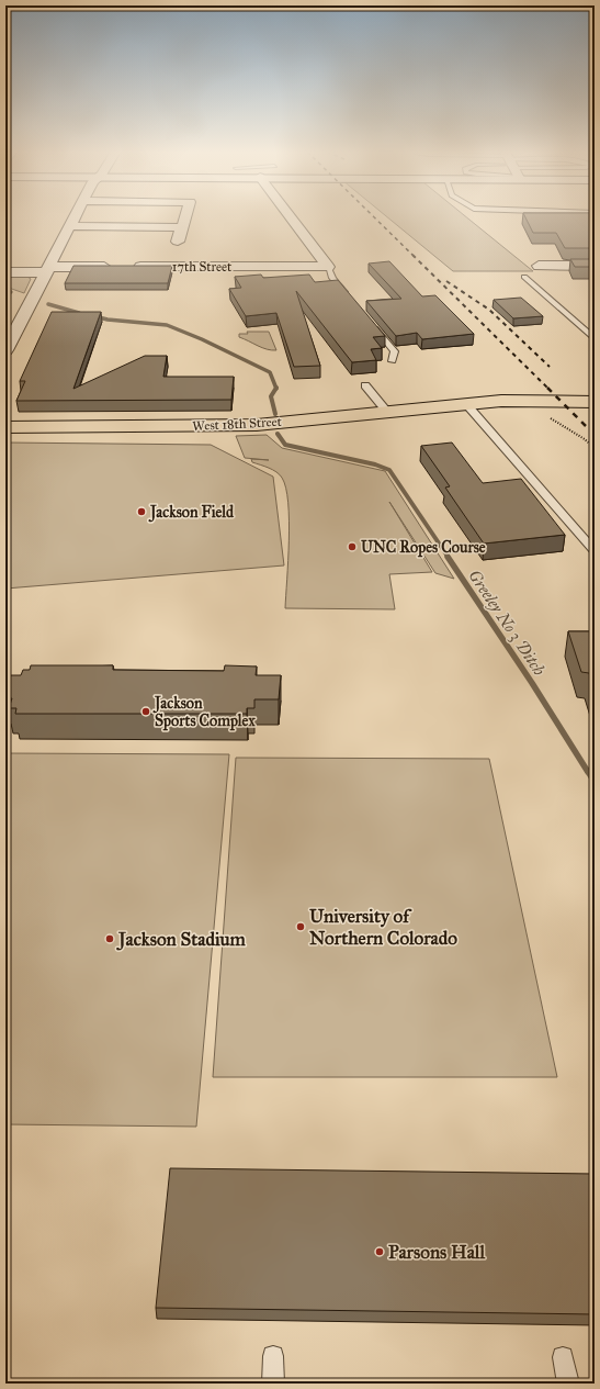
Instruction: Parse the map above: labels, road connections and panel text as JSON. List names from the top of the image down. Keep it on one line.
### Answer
{"streets":{"main road":["West 18th Street"],"street":["17th Street"]},"water":["Greeley No 3 Ditch"],"places":["Jackson Field","UNC Ropes Course","Jackson Sports Complex","University of Northern Colorado","Jackson Stadium","Parsons Hall"]}
